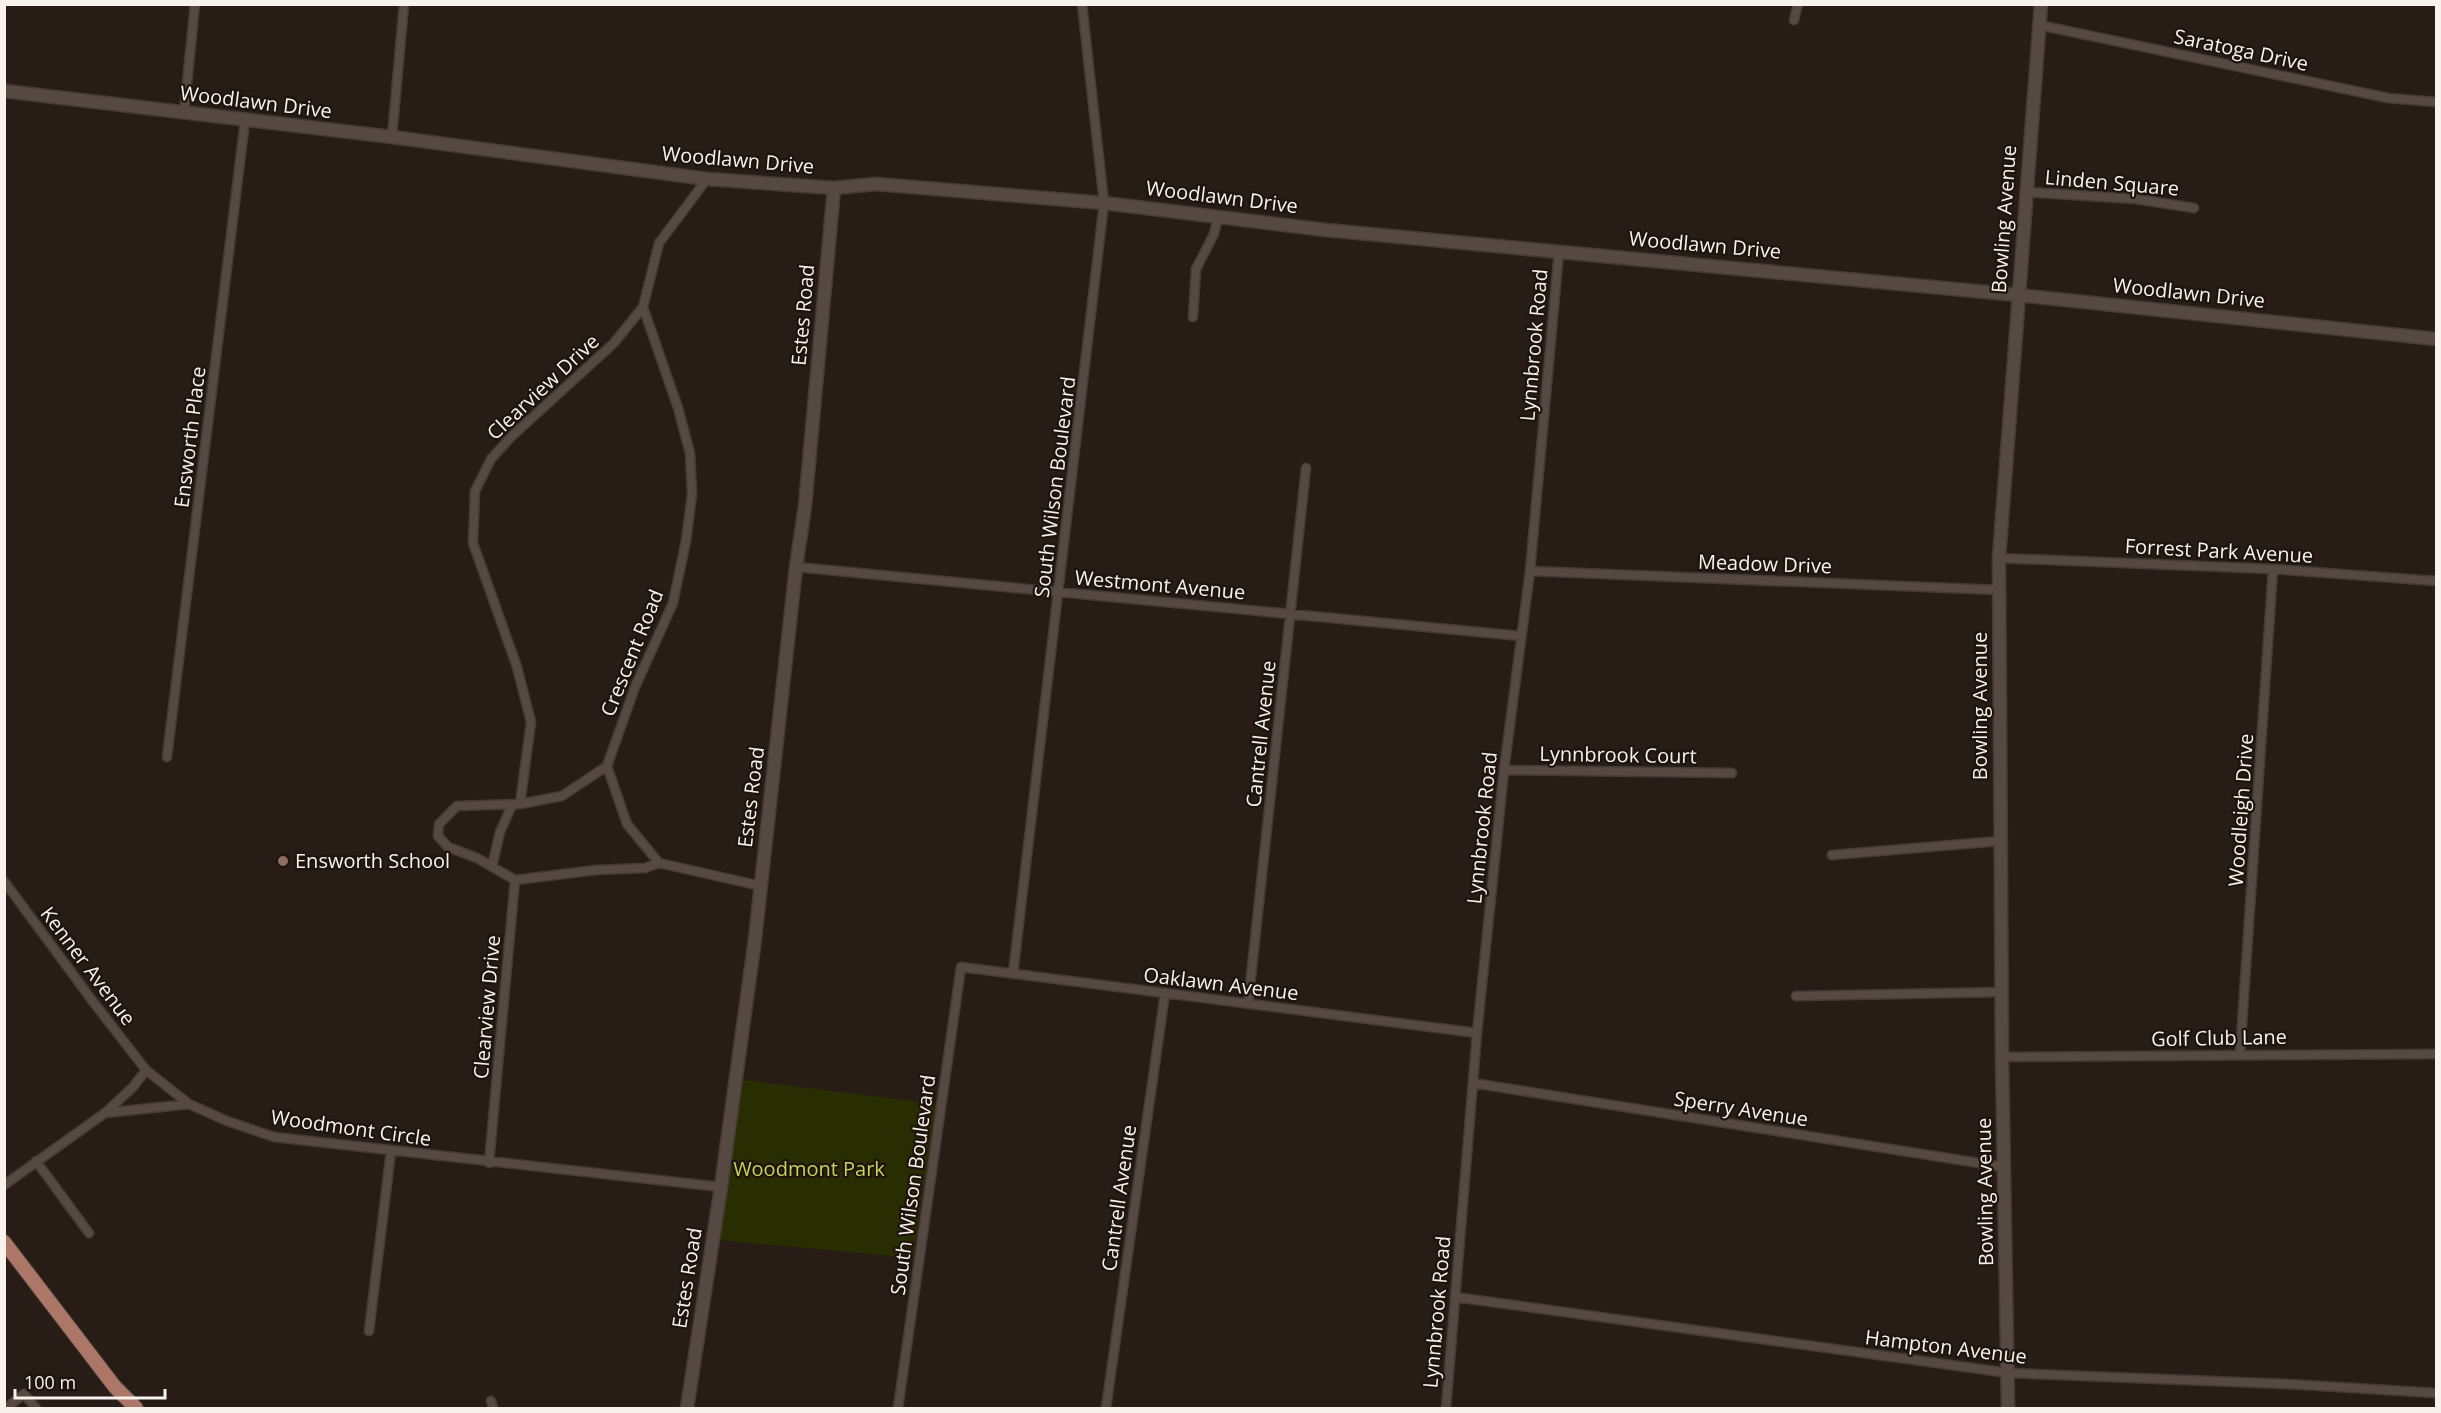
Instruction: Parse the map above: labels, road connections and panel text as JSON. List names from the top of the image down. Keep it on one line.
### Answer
{"streets":{"street":["Saratoga Drive","Woodlawn Drive","Linden Square","Bowling Avenue","Estes Road","Lynnbrook Road","Clearview Drive","Ensworth Place","South Wilson Boulevard","Forrest Park Avenue","Meadow Drive","Westmont Avenue","Crescent Road","Cantrell Avenue","Lynnbrook Court","Woodleigh Drive","Kenner Avenue","Oaklawn Avenue","Golf Club Lane","Sperry Avenue","Woodmont Circle","Hampton Avenue"]},"crossings":[["Saratoga Drive","Bowling Avenue"],["Woodlawn Drive","Bowling Avenue"],["Woodlawn Drive","Estes Road"],["Woodlawn Drive","Lynnbrook Road"],["Woodlawn Drive","Clearview Drive"],["Woodlawn Drive","Ensworth Place"],["Woodlawn Drive","South Wilson Boulevard"],["Linden Square","Bowling Avenue"],["Bowling Avenue","Forrest Park Avenue"],["Bowling Avenue","Meadow Drive"],["Bowling Avenue","Golf Club Lane"],["Bowling Avenue","Sperry Avenue"],["Bowling Avenue","Hampton Avenue"],["Estes Road","Westmont Avenue"],["Estes Road","Woodmont Circle"],["Lynnbrook Road","Meadow Drive"],["Lynnbrook Road","Westmont Avenue"],["Lynnbrook Road","Lynnbrook Court"],["Lynnbrook Road","Oaklawn Avenue"],["Lynnbrook Road","Sperry Avenue"],["Lynnbrook Road","Hampton Avenue"],["Clearview Drive","Crescent Road"],["Clearview Drive","Woodmont Circle"],["South Wilson Boulevard","Westmont Avenue"],["South Wilson Boulevard","Oaklawn Avenue"],["Forrest Park Avenue","Woodleigh Drive"],["Westmont Avenue","Cantrell Avenue"],["Cantrell Avenue","Oaklawn Avenue"],["Woodleigh Drive","Golf Club Lane"],["Kenner Avenue","Woodmont Circle"]],"parks":["Woodmont Park"],"places":["Ensworth School"],"scale_bar":"100 m"}
